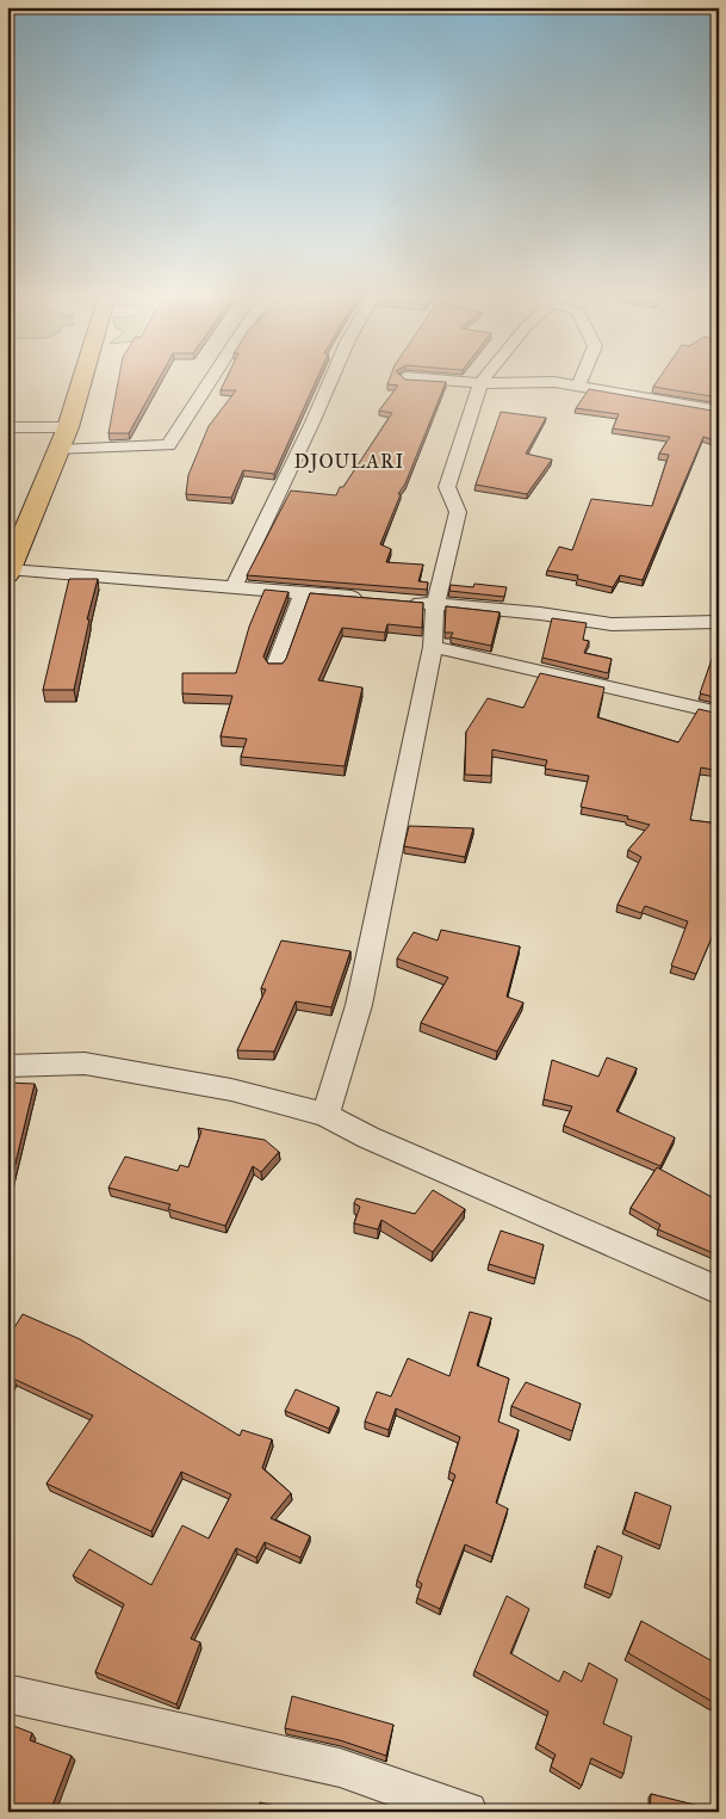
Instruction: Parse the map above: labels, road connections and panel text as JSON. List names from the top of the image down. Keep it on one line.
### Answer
{"districts":["DJOULARI"]}
